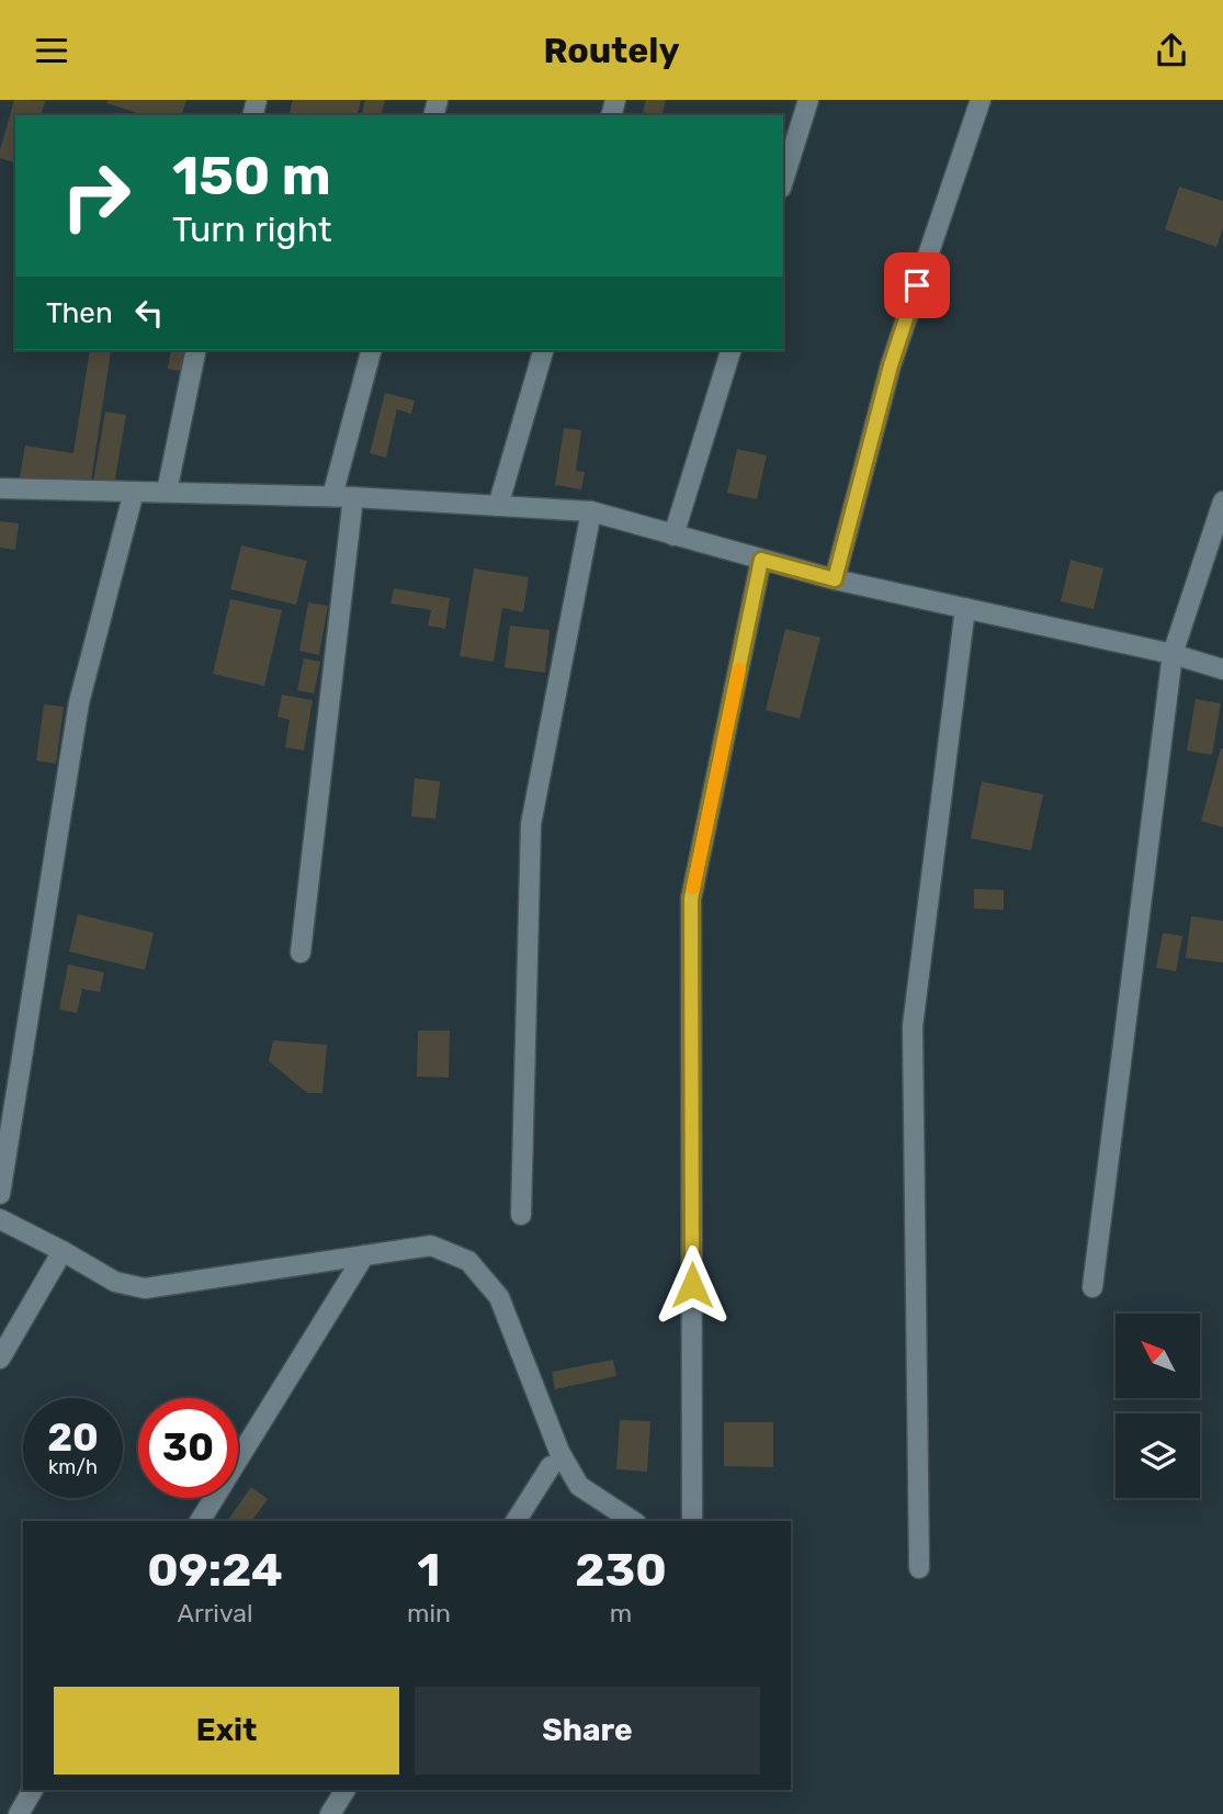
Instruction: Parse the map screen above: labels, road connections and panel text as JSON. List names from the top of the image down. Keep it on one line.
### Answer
{"north":"top left","page":{"header":"Routely","turn":["150 m","Turn right"],"then":"Then","speed":"20 km/h","limit":"30","eta":["09:24","Arrival","1","min","230","m"],"buttons":["Exit","Share"]}}
